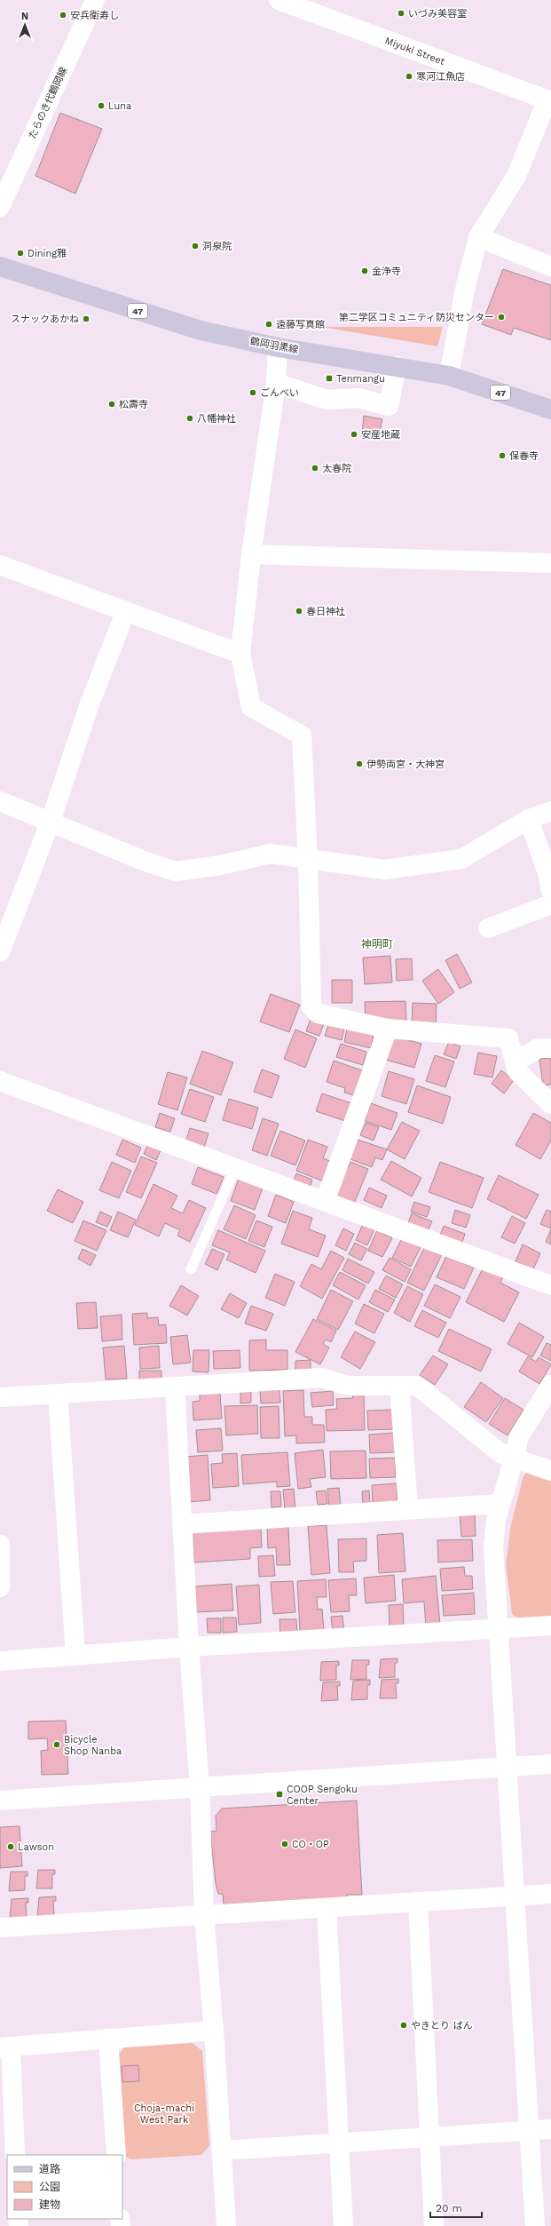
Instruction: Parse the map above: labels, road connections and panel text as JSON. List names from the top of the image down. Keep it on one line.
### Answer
{"streets":{"main road":["47","鶴岡羽黒線"],"street":["Miyuki Street","たらのき代鶴岡線"]},"districts":["神明町"],"parks":["Choja-machi West Park"],"places":{"other":["いづみ美容室","安兵衛寿し","寒河江魚店","Luna","洞泉院","Dining雅","金浄寺","第二学区コミュニティ防災センター","スナックあかね","遠藤写真館","ごんべい","松壽寺","八幡神社","安産地蔵","保春寺","太春院","春日神社","伊勢両宮・大神宮","Bicycle Shop Nanba","CO・OP","Lawson","やきとり ばん"],"transit":["Tenmangu","COOP Sengoku Center"]},"legend":["道路","公園","建物"],"scale_bar":"20 m","north":"top"}
